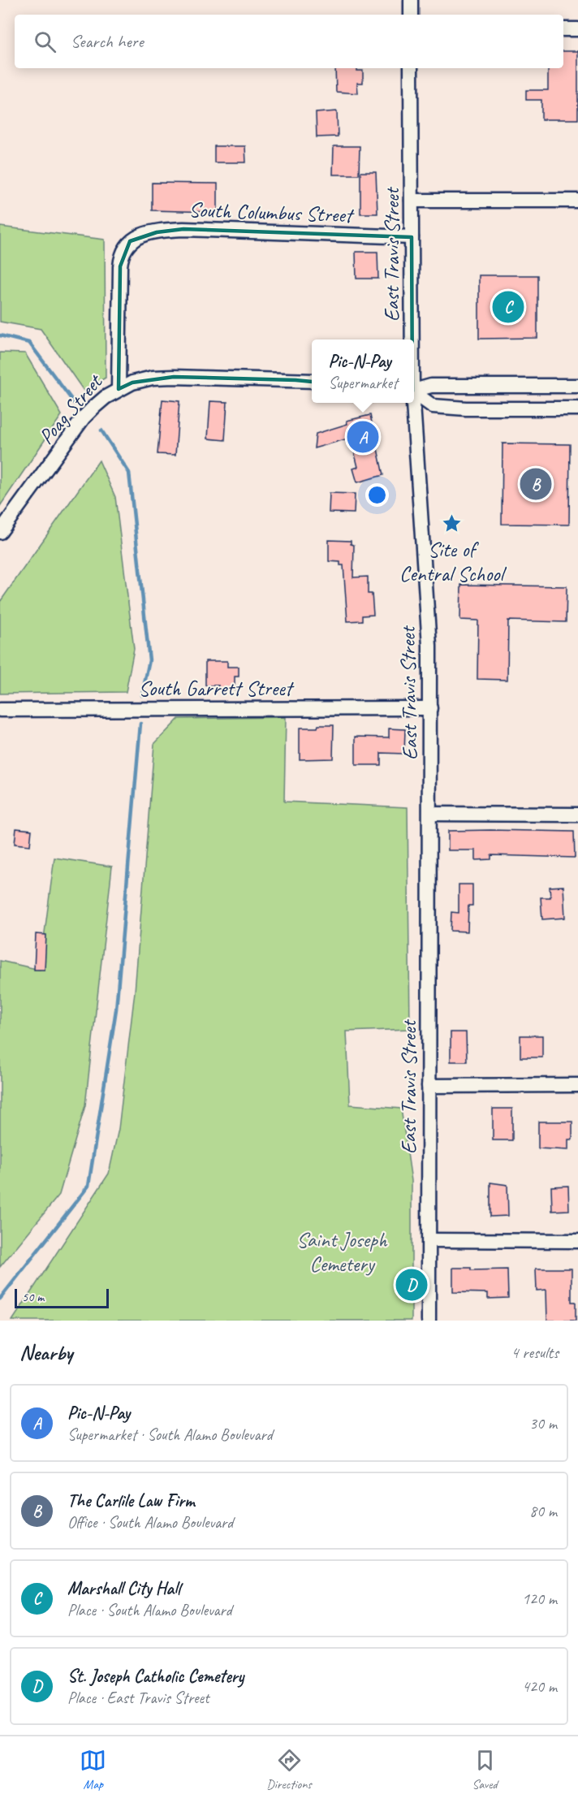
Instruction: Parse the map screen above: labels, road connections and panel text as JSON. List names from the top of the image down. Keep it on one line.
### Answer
{"streets":{"street":["South Columbus Street","East Travis Street","Poag Street","South Garrett Street"]},"crossings":[["South Columbus Street","East Travis Street"],["South Columbus Street","Poag Street"],["East Travis Street","South Garrett Street"]],"parks":["Saint Joseph Cemetery"],"places":{"place":["Site of Central School"]},"scale_bar":"50 m","page":{"search":"Search here","pins":["C","A","B","D"],"popup":["Pic-N-Pay","Supermarket"],"scale":"50 m","heading":["Nearby","4 results"],"list":[{"mark":"A","name":"Pic-N-Pay","note":"Supermarket · South Alamo Boulevard","value":"30 m"},{"mark":"B","name":"The Carlile Law Firm","note":"Office · South Alamo Boulevard","value":"80 m"},{"mark":"C","name":"Marshall City Hall","note":"Place · South Alamo Boulevard","value":"120 m"},{"mark":"D","name":"St. Joseph Catholic Cemetery","note":"Place · East Travis Street","value":"420 m"}],"nav":["Map","Directions","Saved"]}}
